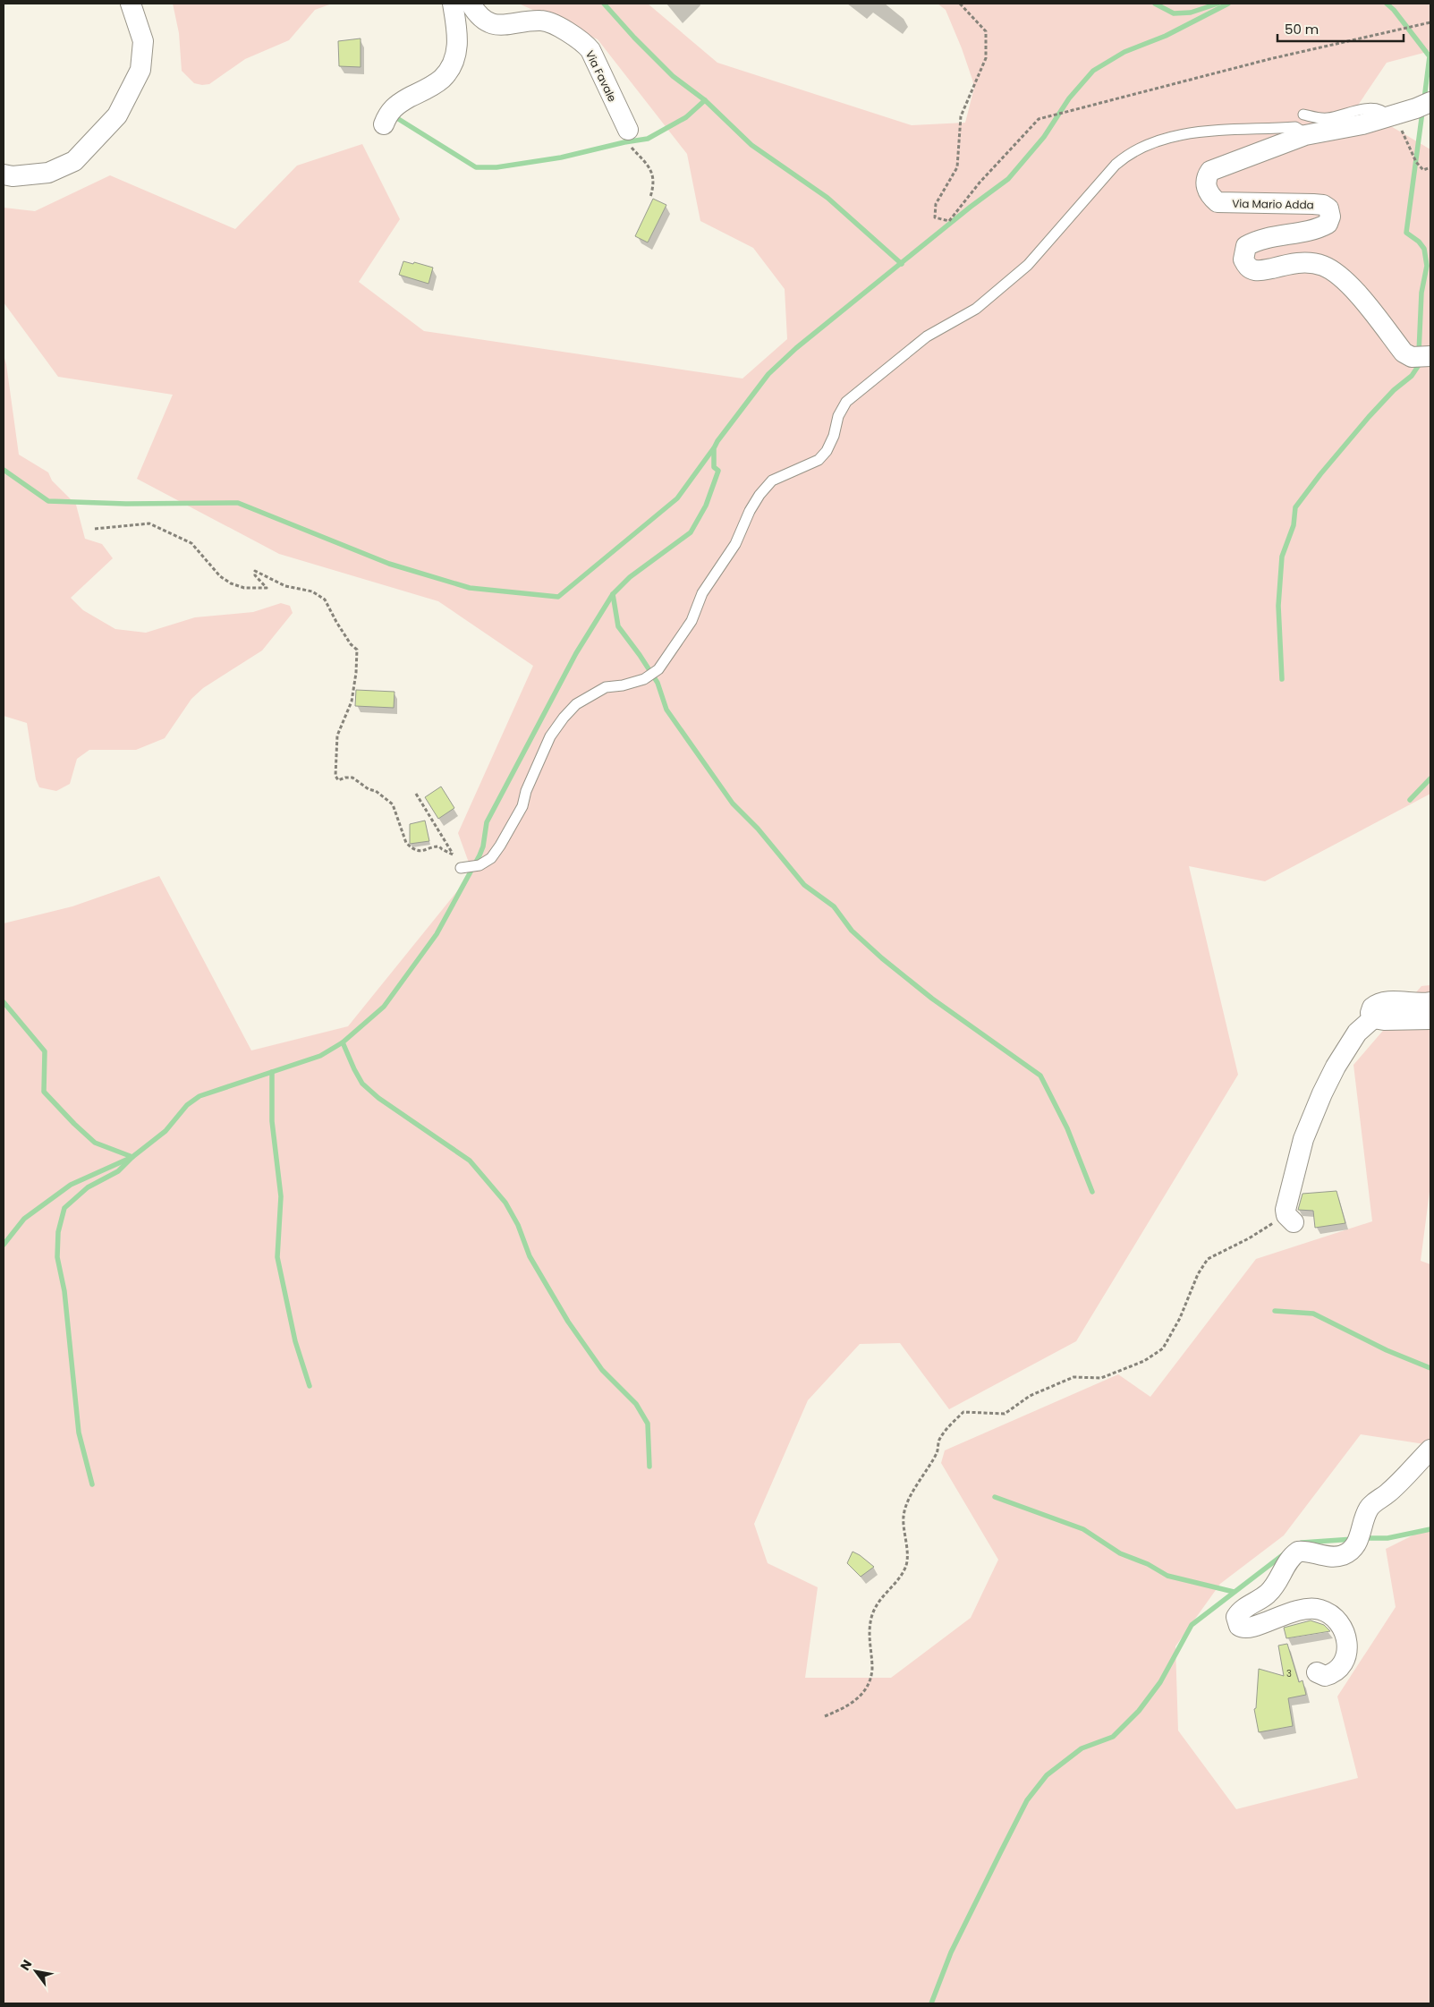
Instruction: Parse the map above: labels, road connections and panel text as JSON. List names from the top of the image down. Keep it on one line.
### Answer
{"streets":{"street":["Via Favale","Via Mario Adda"]},"house_numbers":["3"],"scale_bar":"50 m","north":"top left"}
